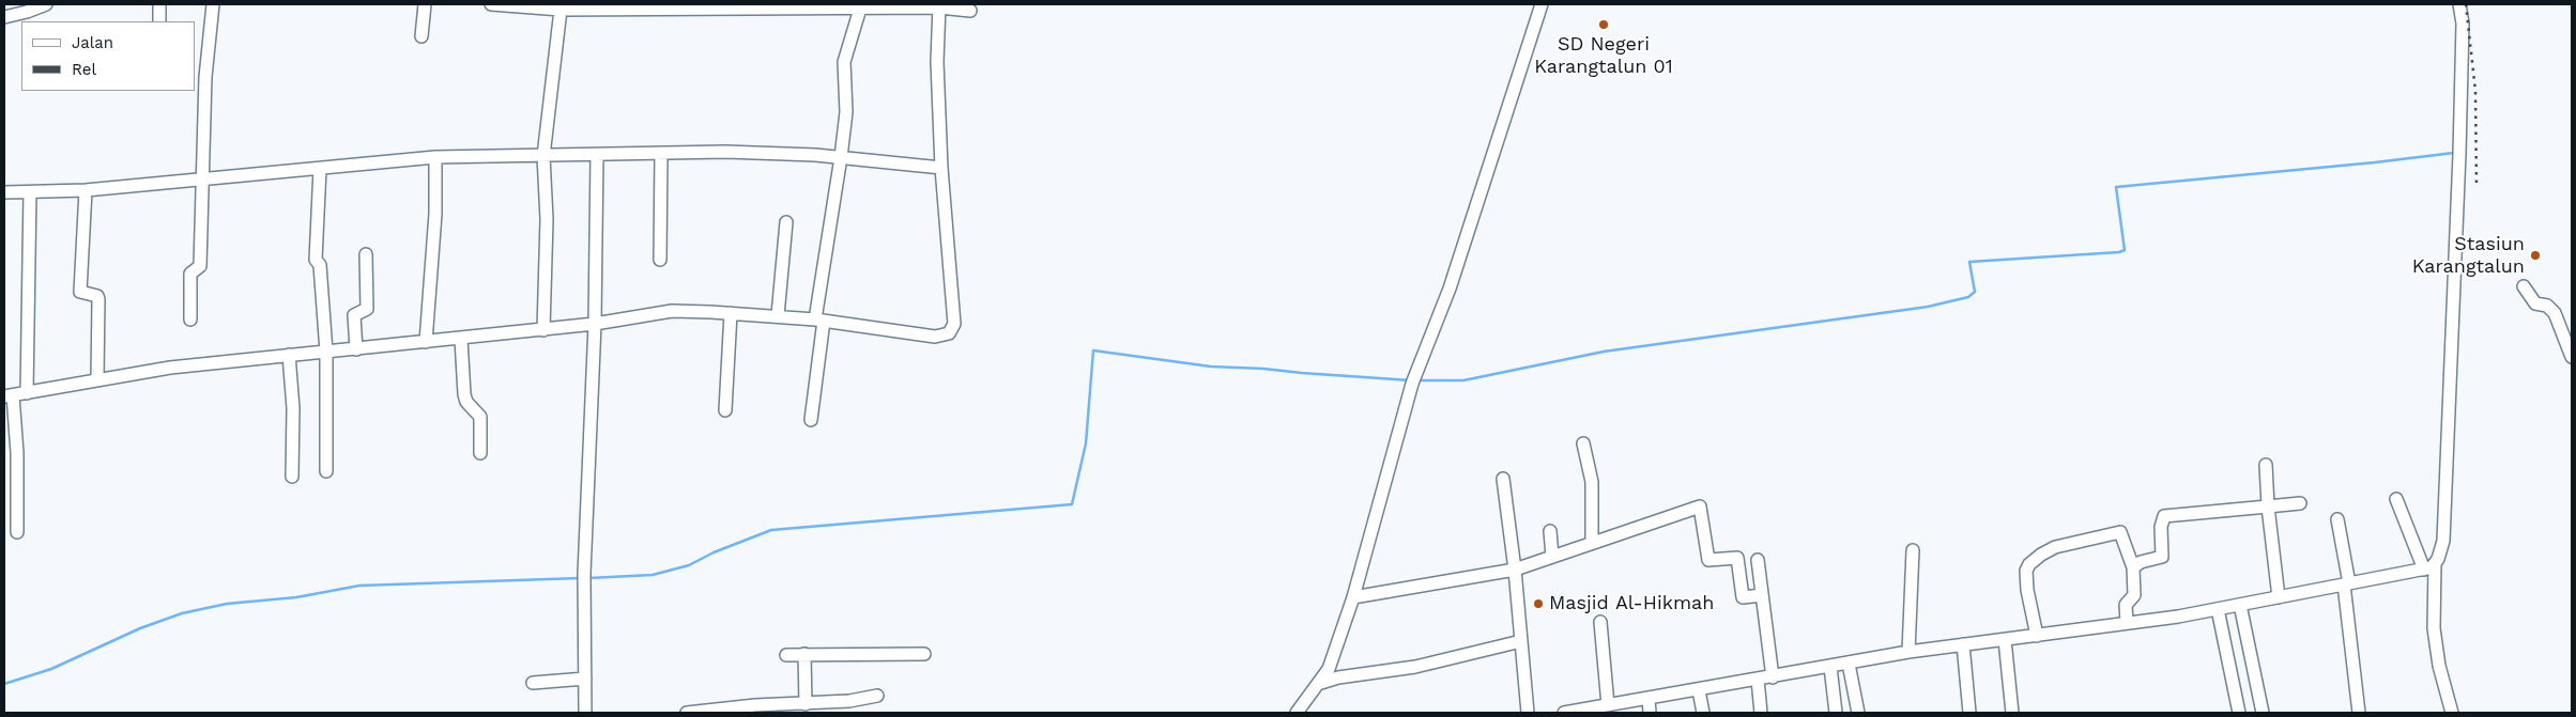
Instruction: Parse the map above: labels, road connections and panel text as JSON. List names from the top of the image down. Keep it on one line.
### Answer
{"places":["SD Negeri Karangtalun 01","Stasiun Karangtalun","Masjid Al-Hikmah"],"legend":["Jalan","Rel"]}
